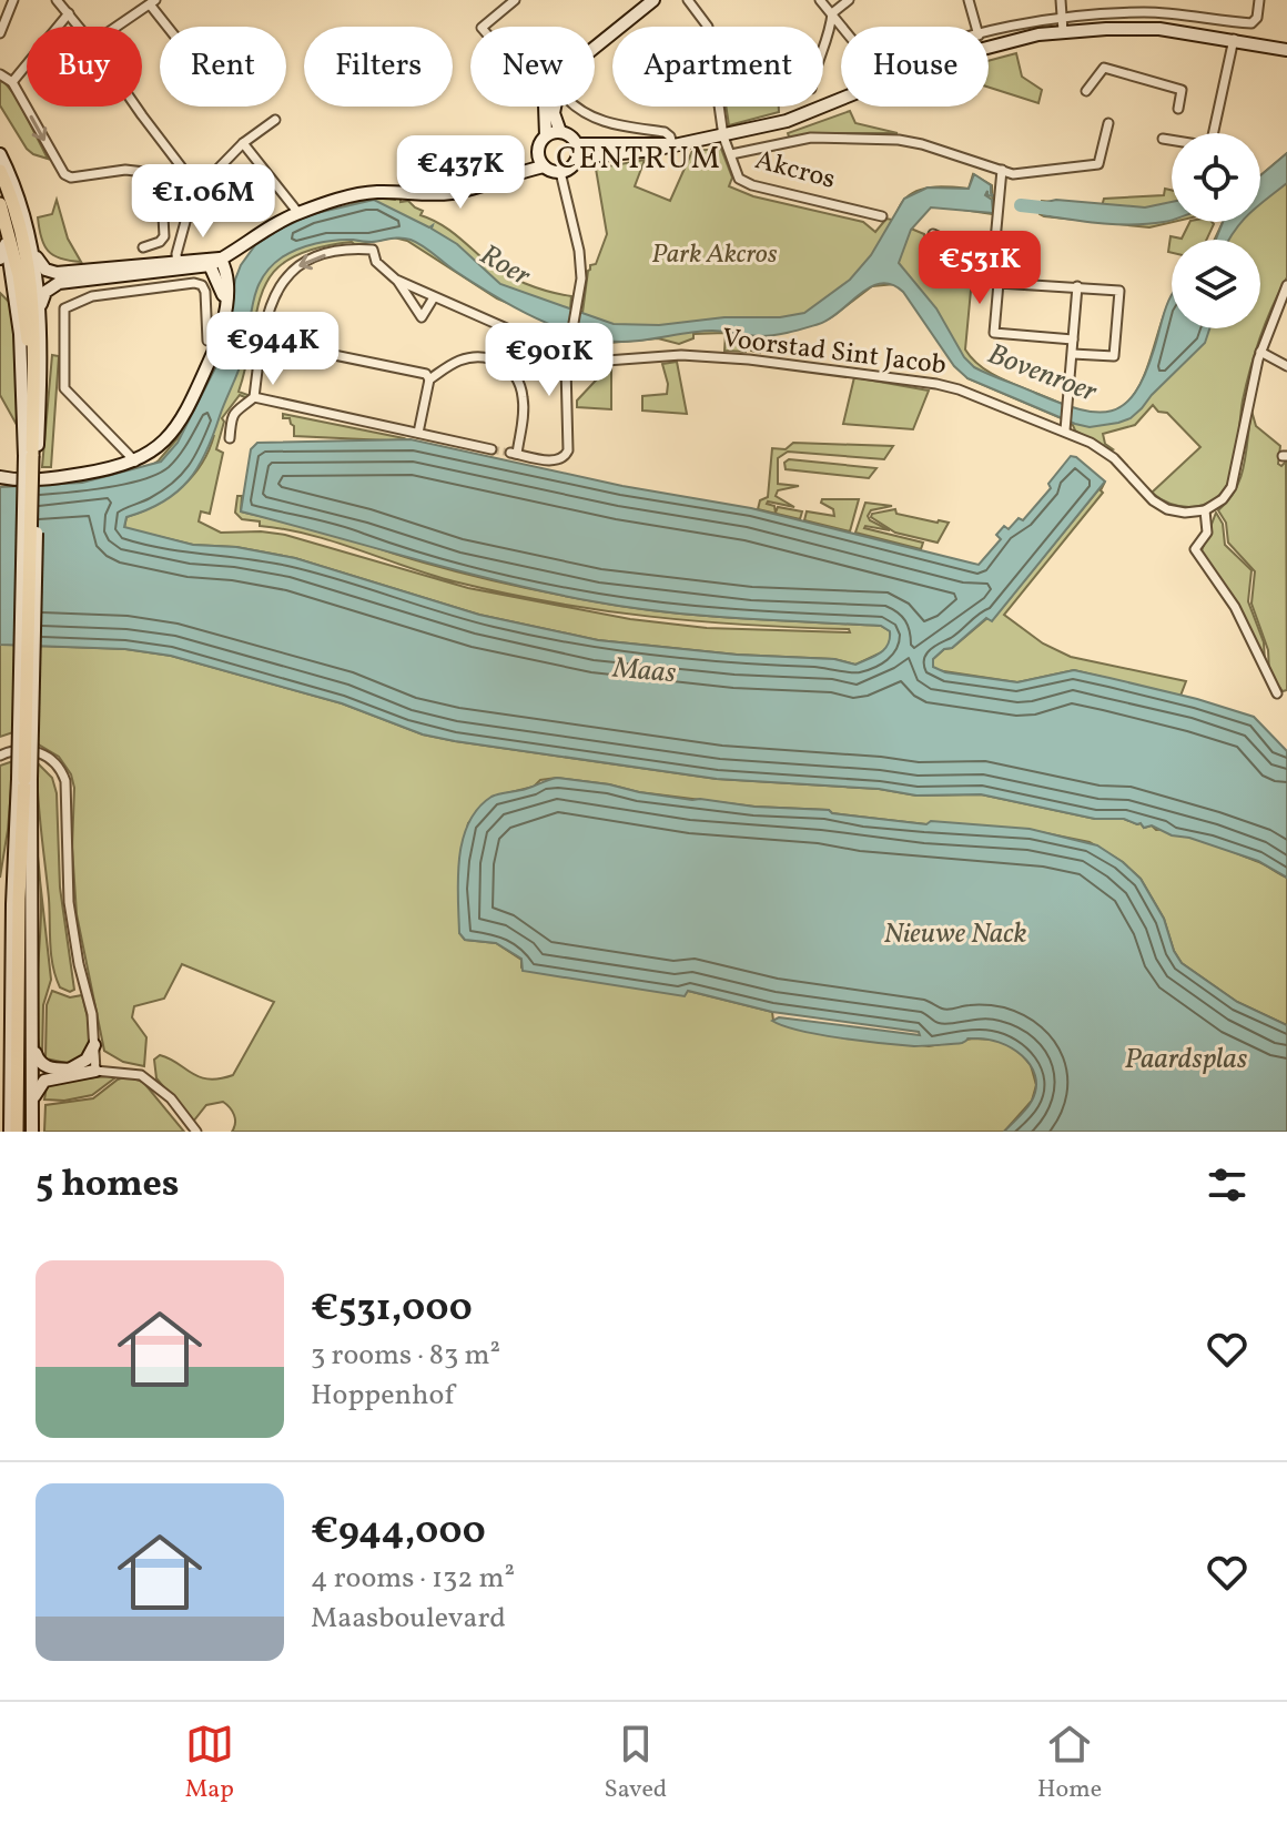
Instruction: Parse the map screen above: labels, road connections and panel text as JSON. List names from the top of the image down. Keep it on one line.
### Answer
{"streets":{"street":["Akcros","Voorstad Sint Jacob"]},"districts":["CENTRUM"],"water":["Roer","Bovenroer","Maas","Nieuwe Nack","Paardsplas"],"parks":["Park Akcros"],"page":{"chip":["Buy","Rent","Filters","New","Apartment","House"],"price":["€437K","€1.06M","€531K","€944K","€901K"],"heading":"5 homes","list":[{"name":"€531,000","note":"3 rooms · 83 m² · Hoppenhof"},{"name":"€944,000","note":"4 rooms · 132 m² · Maasboulevard"}],"tabs":["Map","Saved","Home"]}}
